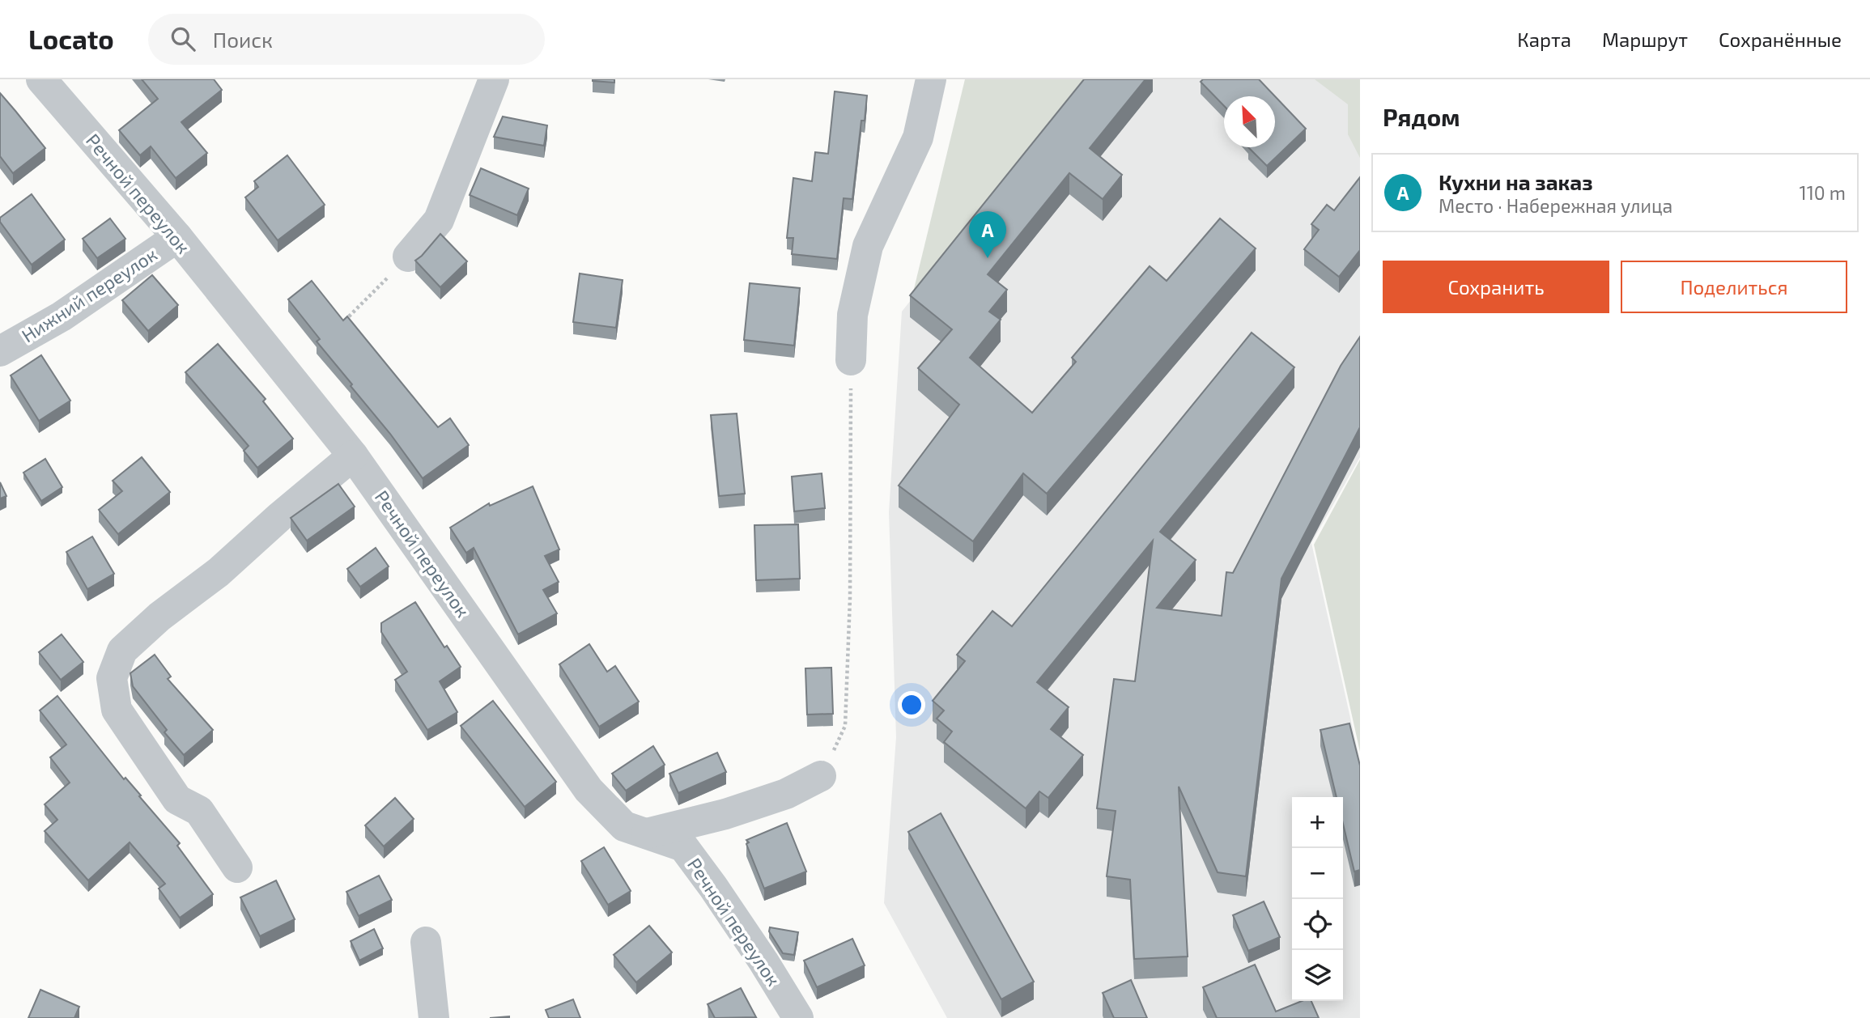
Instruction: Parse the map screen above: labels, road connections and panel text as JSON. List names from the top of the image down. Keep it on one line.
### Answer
{"streets":{"street":["Речной переулок","Нижний переулок"]},"crossings":[["Речной переулок","Нижний переулок"]],"north":"top left","page":{"header":"Locato","search":"Поиск","nav":["Карта","Маршрут","Сохранённые"],"heading":"Рядом","list":[{"mark":"A","name":"Кухни на заказ","note":"Место · Набережная улица","value":"110 m"}],"pins":"A","buttons":["Сохранить","Поделиться"],"map_buttons":["+","−"]}}
